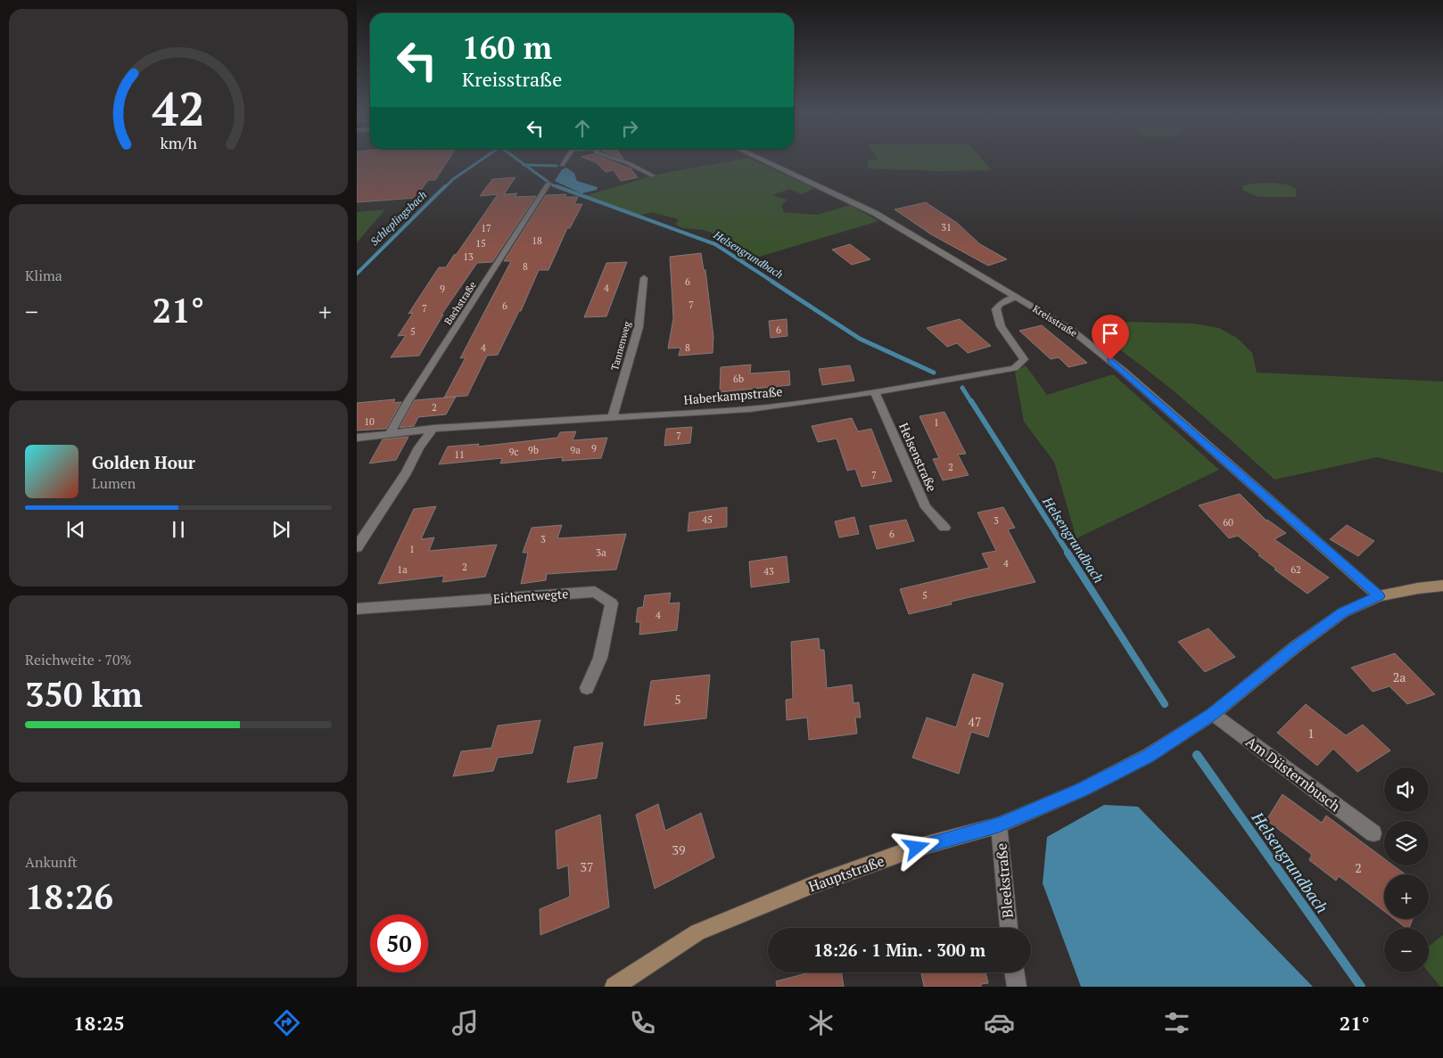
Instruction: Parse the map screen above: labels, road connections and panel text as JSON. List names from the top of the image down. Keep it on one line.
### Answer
{"streets":{"main road":["Hauptstraße"],"street":["Bachstraße","Kreisstraße","Tannenweg","Haberkampstraße","Helsenstraße","Eichentwegte","Am Düsternbusch","Bleekstraße"]},"crossings":[["Bachstraße","Haberkampstraße"],["Kreisstraße","Haberkampstraße"],["Kreisstraße","Hauptstraße"],["Tannenweg","Haberkampstraße"],["Haberkampstraße","Helsenstraße"],["Am Düsternbusch","Hauptstraße"],["Hauptstraße","Bleekstraße"]],"water":["Schleplingsbach","Helsengrundbach"],"house_numbers":["31","17","18","15","13","8","6","4","9","7","6","7","6","5","4","8","6b","2","10","1","7","9","9b","9a","9c","11","2","7","45","3","60","6","3","1","3a","4","2","1a","62","43","5","4","2a","5","47","1","39","37","2"],"page":{"turn":["160 m","Kreisstraße"],"tile":["Klima",["Reichweite · 70%","350 km"],["Ankunft","18:26"]],"heat":["−","21°","+"],"song":["Golden Hour","Lumen"],"map_buttons":["+","−"],"limit":"50","trip":"18:26 · 1 Min. · 300 m","tabs":["18:25","21°"],"gauge":["42","km/h"]}}
